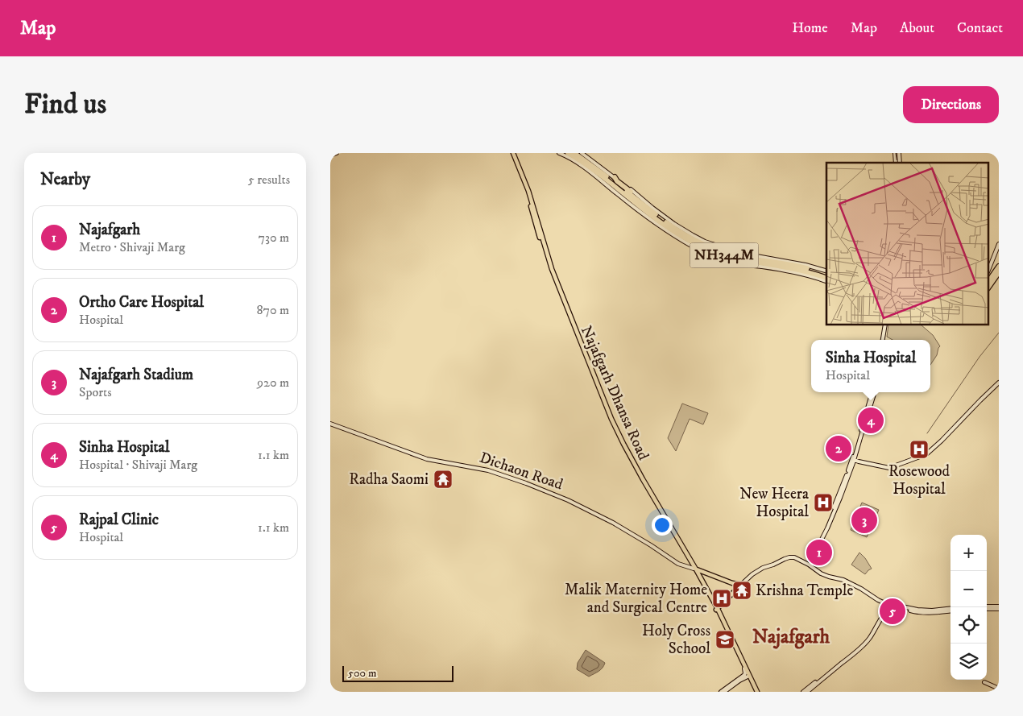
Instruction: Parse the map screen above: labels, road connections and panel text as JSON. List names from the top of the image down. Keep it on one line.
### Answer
{"streets":{"highway":["NH344M"],"main road":["Najafgarh Dhansa Road","Dichaon Road"]},"crossings":[["Najafgarh Dhansa Road","Dichaon Road"]],"districts":["Najafgarh"],"places":{"hospital":["Rosewood Hospital","New Heera Hospital","Malik Maternity Home and Surgical Centre"],"temple":["Radha Saomi","Krishna Temple"],"school or university":["Holy Cross School"]},"scale_bar":"500 m","page":{"header":"Map","nav":["Home","Map","About","Contact"],"buttons":"Directions","title":"Find us","heading":["Nearby","5 results"],"list":[{"mark":"1","name":"Najafgarh","note":"Metro · Shivaji Marg","value":"730 m"},{"mark":"2","name":"Ortho Care Hospital","note":"Hospital","value":"870 m"},{"mark":"3","name":"Najafgarh Stadium","note":"Sports","value":"920 m"},{"mark":"4","name":"Sinha Hospital","note":"Hospital · Shivaji Marg","value":"1.1 km"},{"mark":"5","name":"Rajpal Clinic","note":"Hospital","value":"1.1 km"}],"popup":["Sinha Hospital","Hospital"],"pins":["4","2","3","1","5"],"map_buttons":["+","−"],"scale":"500 m"}}
